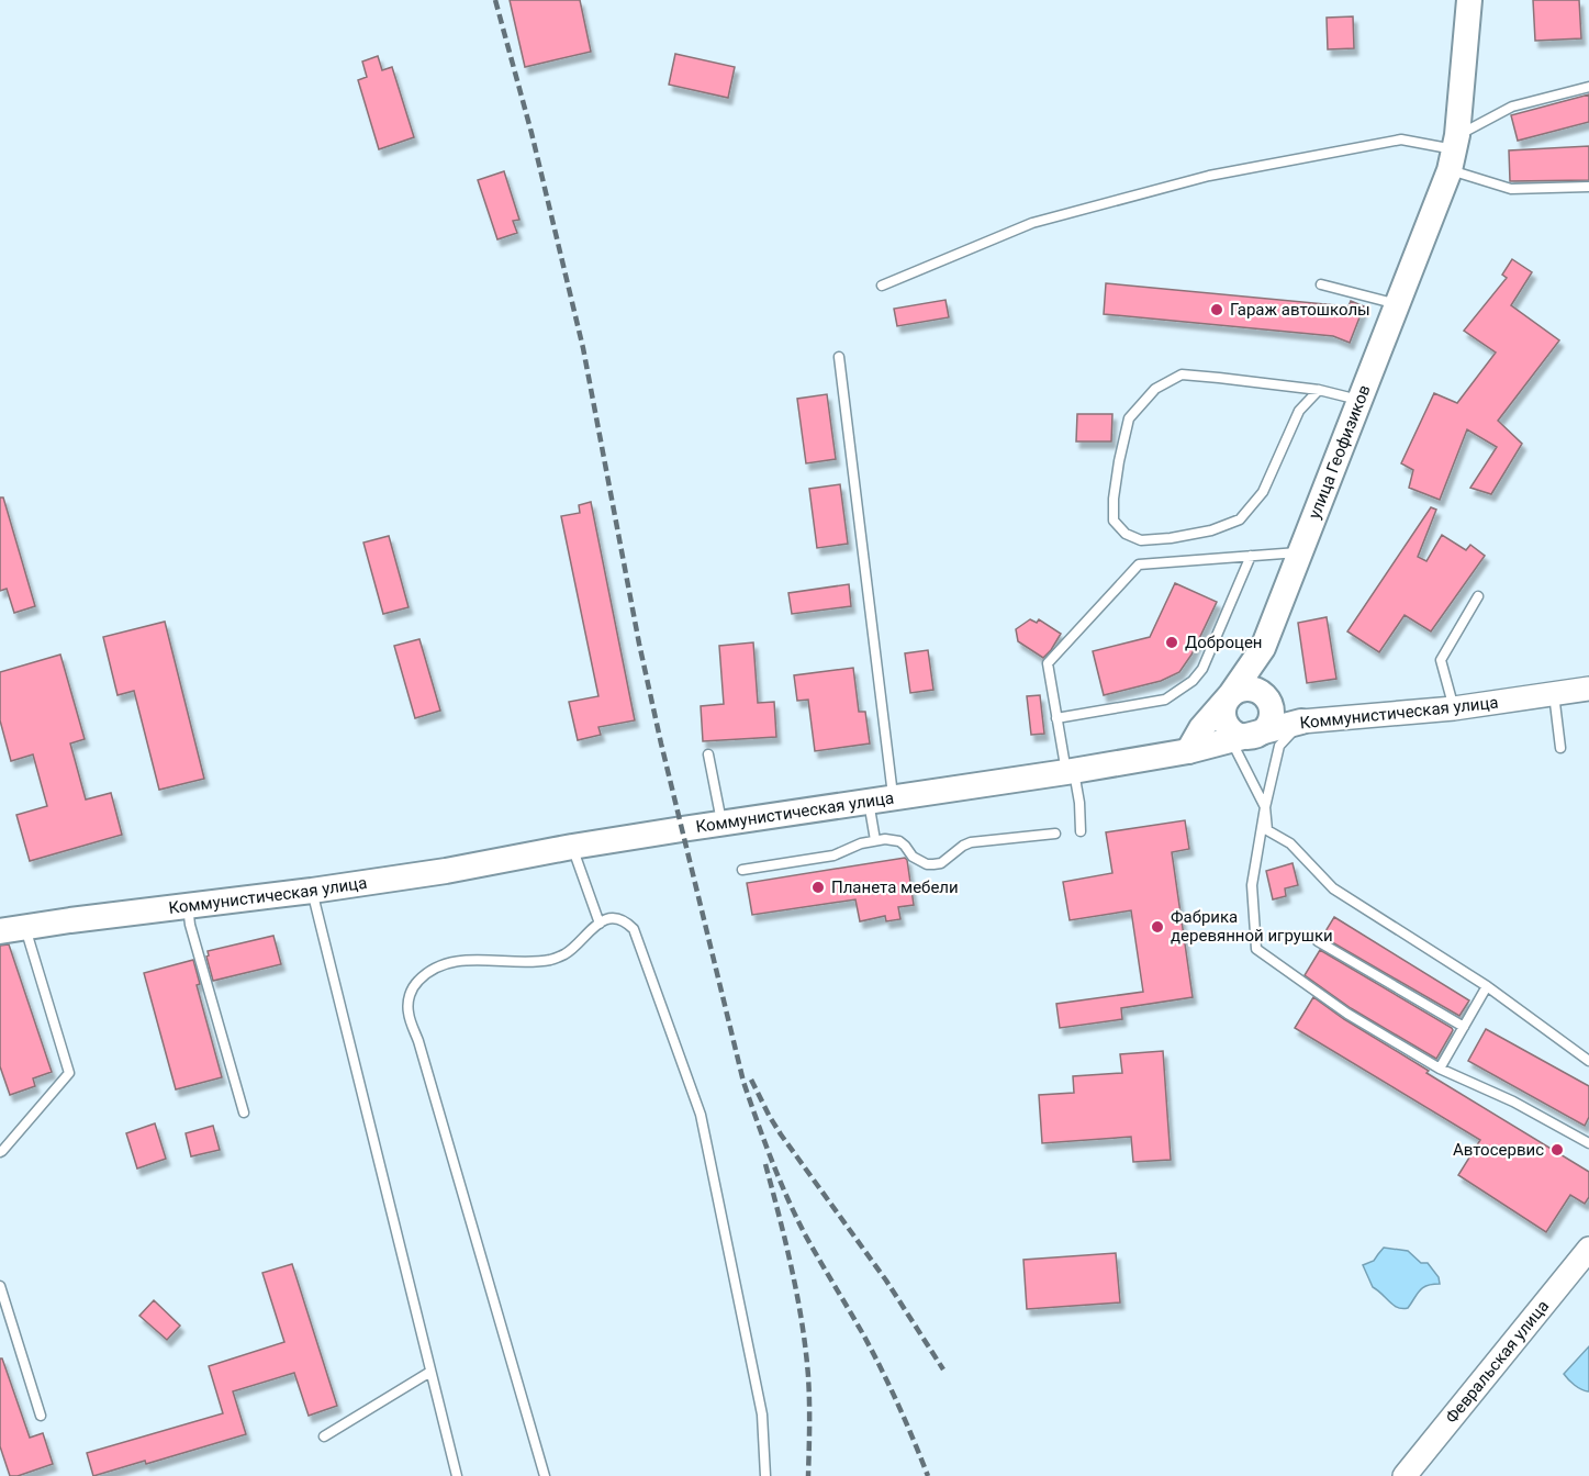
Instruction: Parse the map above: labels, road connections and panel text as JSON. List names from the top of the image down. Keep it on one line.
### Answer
{"streets":{"main road":["улица Геофизиков","Коммунистическая улица"],"street":["Февральская улица"]},"crossings":[["улица Геофизиков","Коммунистическая улица"]],"places":["Гараж автошколы","Доброцен","Планета мебели","Фабрика деревянной игрушки","Автосервис"]}
